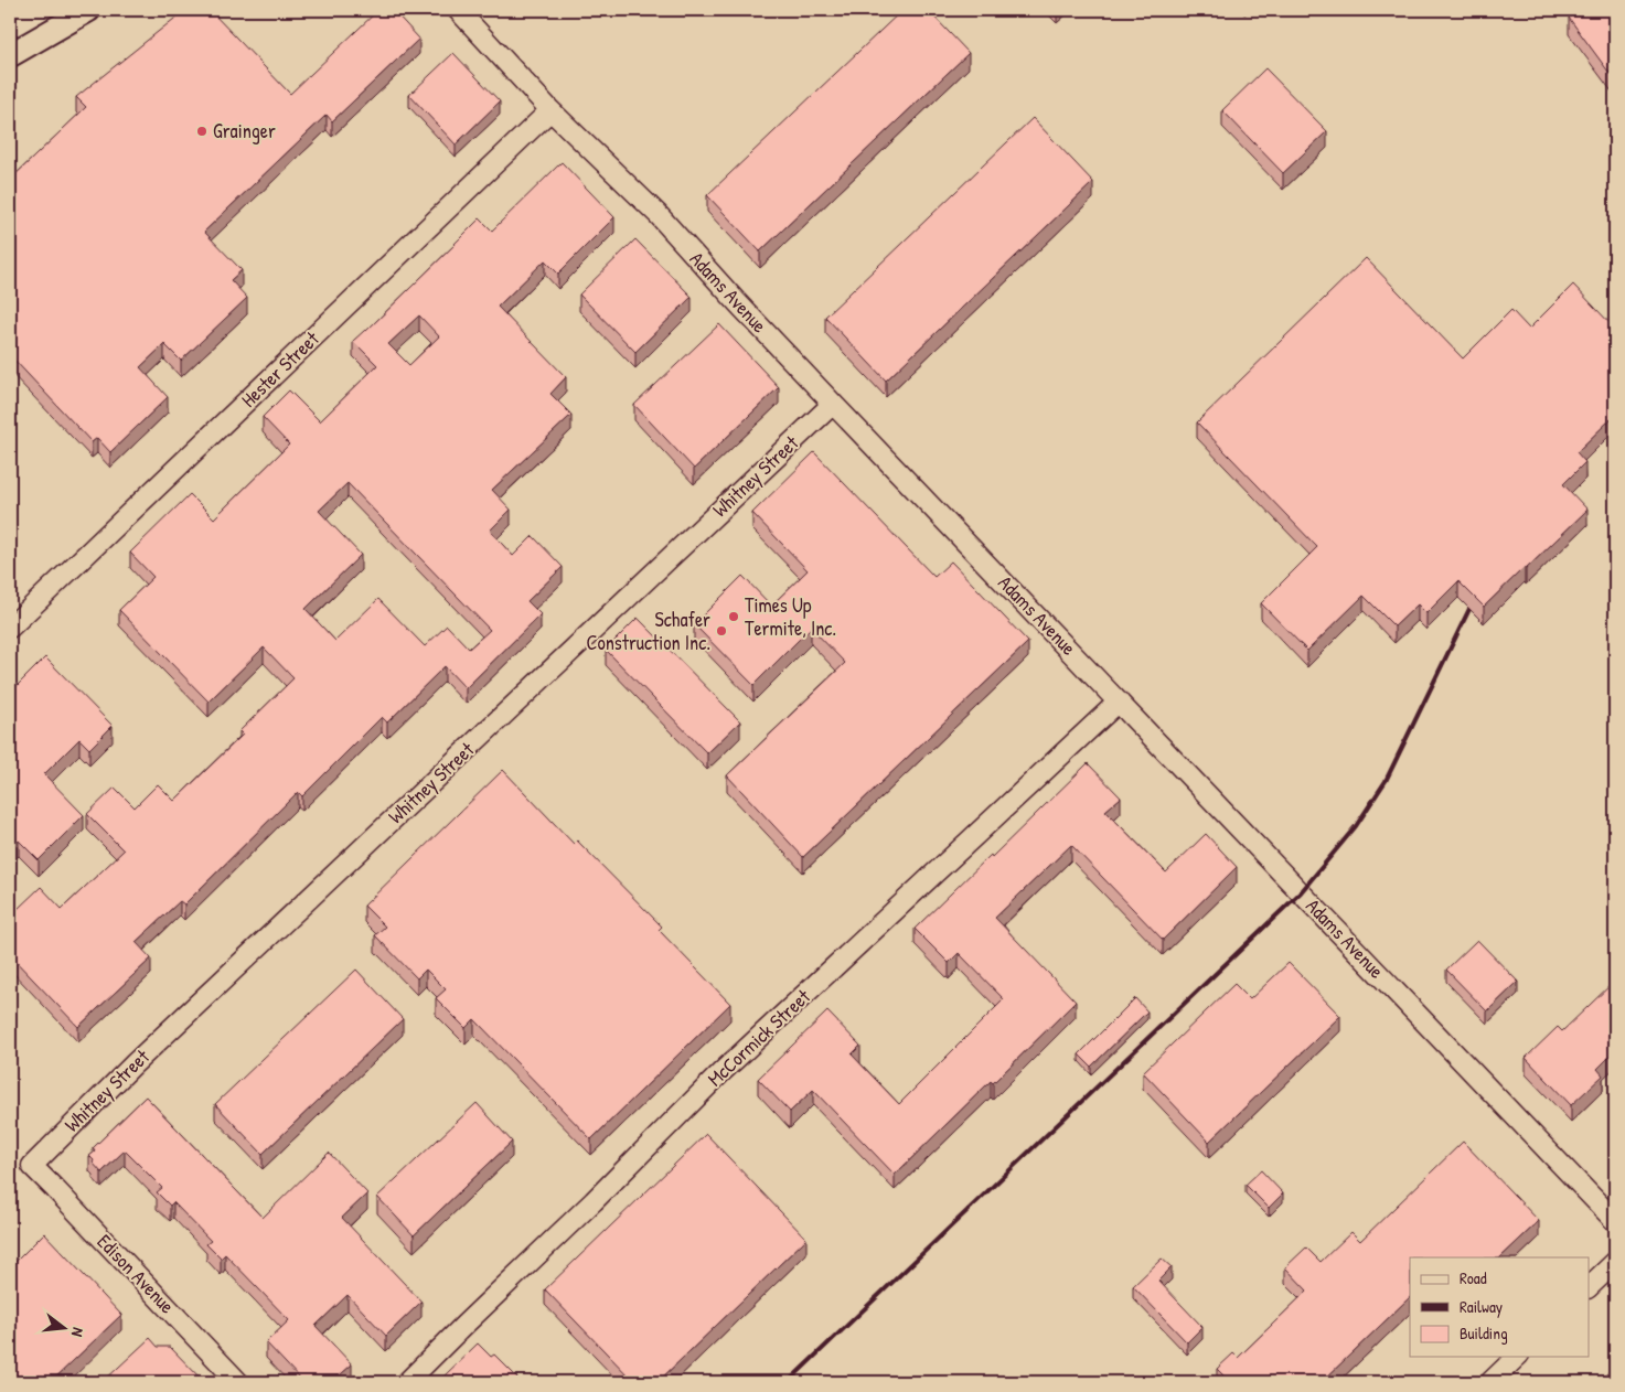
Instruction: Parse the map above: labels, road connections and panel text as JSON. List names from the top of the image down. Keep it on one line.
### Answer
{"streets":{"street":["Adams Avenue","Hester Street","Whitney Street","McCormick Street","Edison Avenue"]},"crossings":[["Adams Avenue","Hester Street"],["Adams Avenue","Whitney Street"],["Adams Avenue","McCormick Street"],["Whitney Street","Edison Avenue"]],"places":["Grainger","Times Up Termite, Inc.","Schafer Construction Inc."],"legend":["Road","Railway","Building"],"north":"right"}
